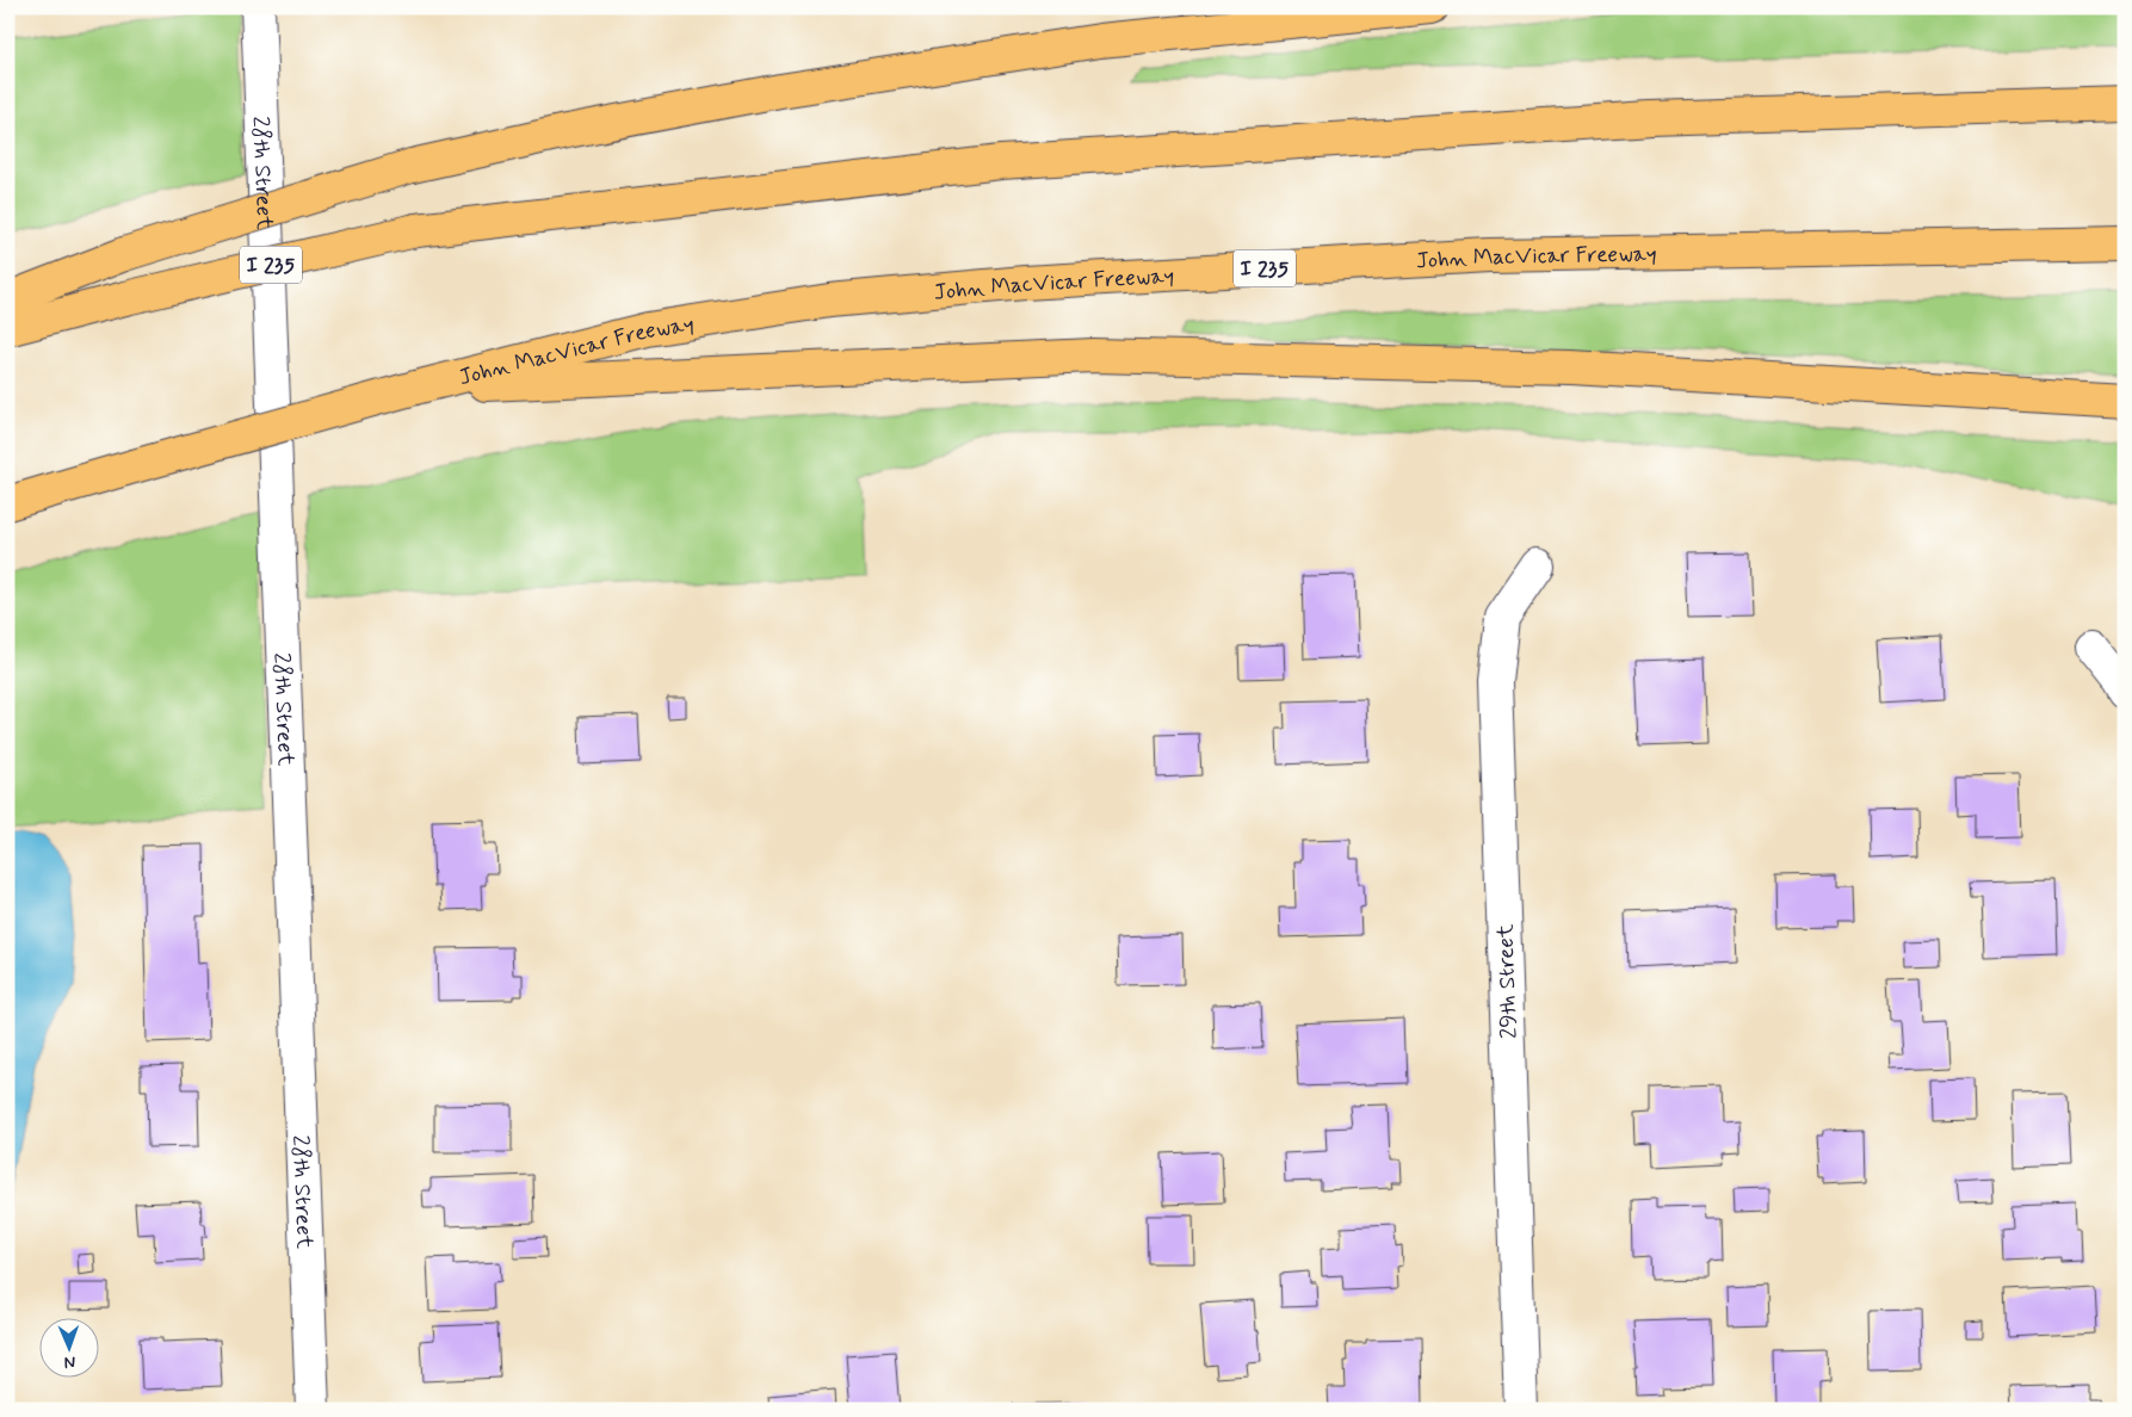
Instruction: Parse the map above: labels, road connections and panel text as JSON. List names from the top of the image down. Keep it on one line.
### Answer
{"streets":{"highway":["John MacVicar Freeway","I 235"],"street":["28th Street","29th Street"]},"north":"bottom"}
